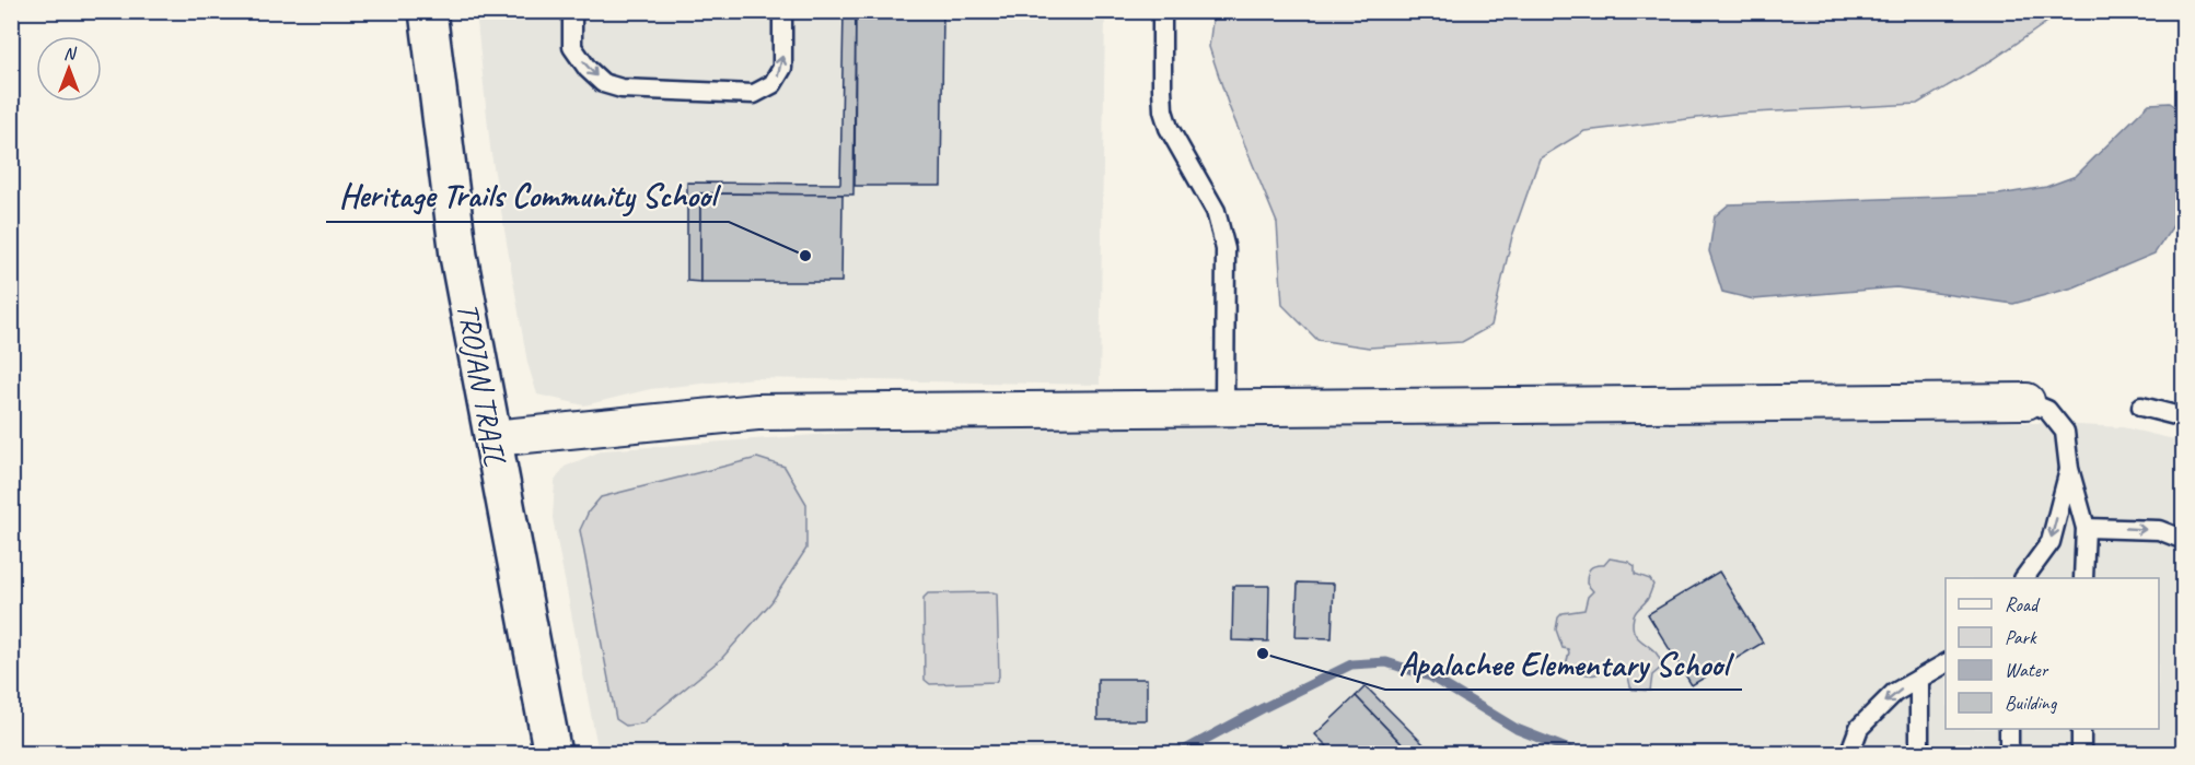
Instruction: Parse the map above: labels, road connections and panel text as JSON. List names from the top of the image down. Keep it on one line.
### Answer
{"streets":{"street":["TROJAN TRAIL"]},"places":["Heritage Trails Community School","Apalachee Elementary School"],"legend":["Road","Park","Water","Building"],"north":"top"}
